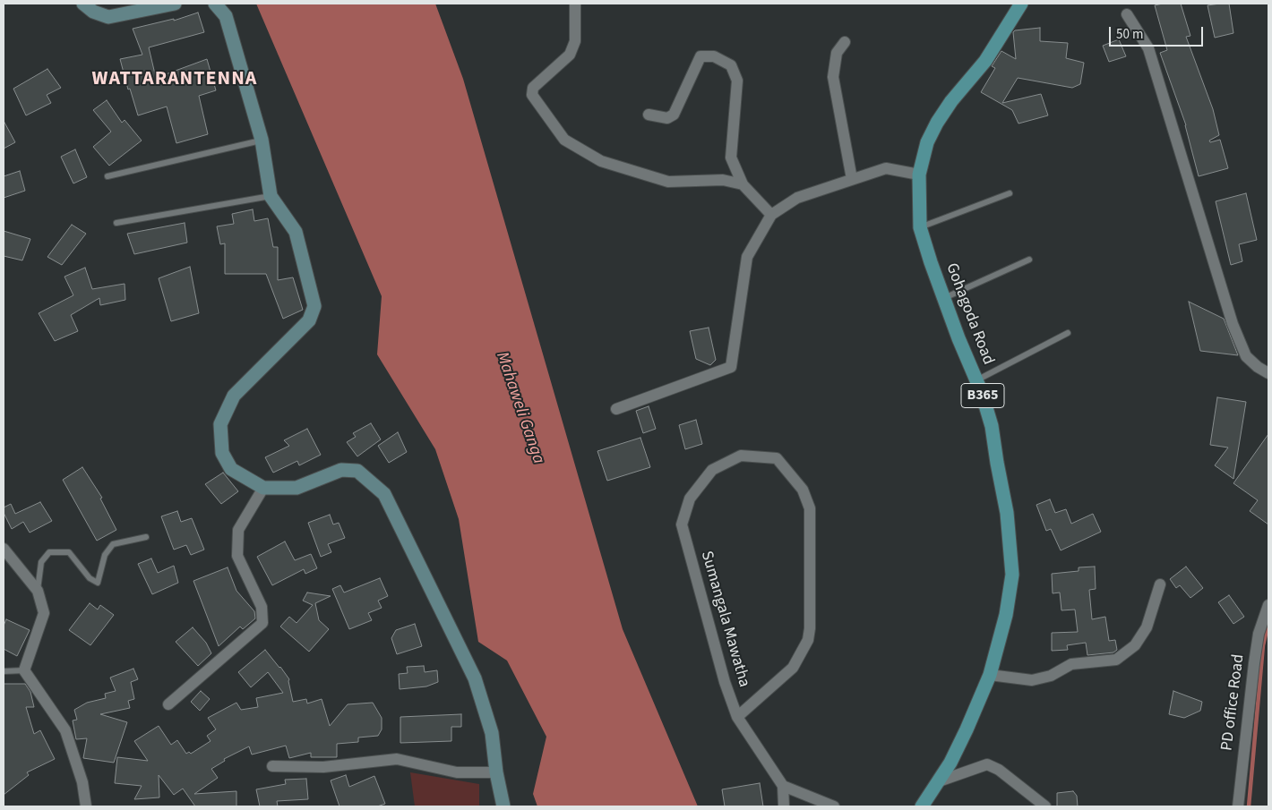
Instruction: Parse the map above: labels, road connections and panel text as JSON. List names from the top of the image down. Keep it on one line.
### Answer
{"streets":{"main road":["Gohagoda Road","B365"],"street":["Sumangala Mawatha","PD office Road"]},"districts":["WATTARANTENNA"],"water":["Mahaweli Ganga"],"scale_bar":"50 m"}
